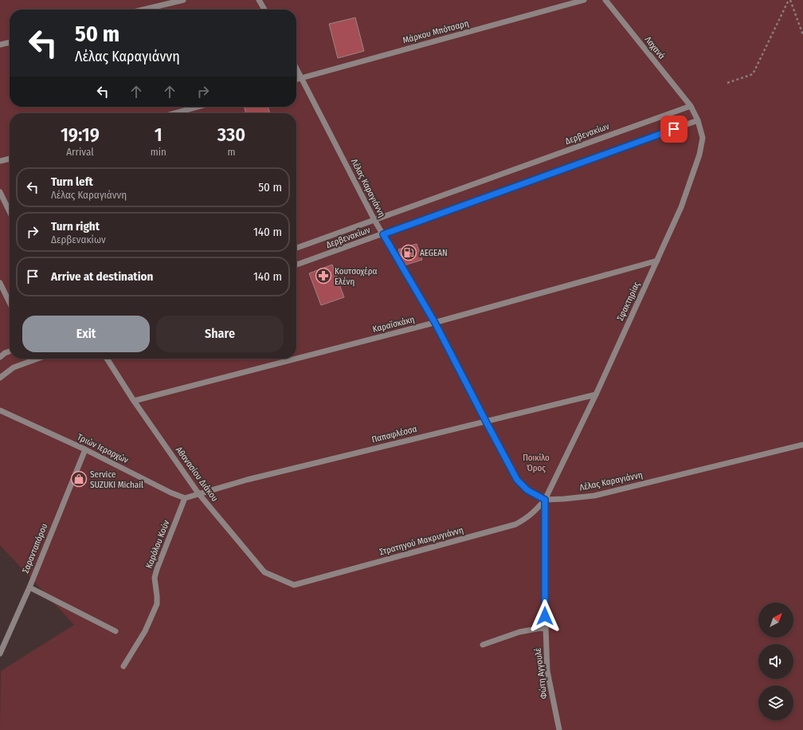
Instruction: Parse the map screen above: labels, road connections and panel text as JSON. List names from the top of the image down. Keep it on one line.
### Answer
{"streets":{"street":["Μάρκου Μπότσαρη","Λαχανά","Δερβενακίων","Λέλας Καραγιάννη","Σφακτηρίας","Καραϊσκάκη","Παπαφλέσσα","Τριών Ιεραρχών","Αθανασίου Διάκου","Στρατηγού Μακρυγιάννη","Καρόλου Κούν","Σαρανταπόρου","Φώτη Αγγουλέ"]},"crossings":[["Μάρκου Μπότσαρη","Λέλας Καραγιάννη"],["Λαχανά","Δερβενακίων"],["Λαχανά","Σφακτηρίας"],["Δερβενακίων","Λέλας Καραγιάννη"],["Δερβενακίων","Σφακτηρίας"],["Λέλας Καραγιάννη","Σφακτηρίας"],["Λέλας Καραγιάννη","Καραϊσκάκη"],["Λέλας Καραγιάννη","Παπαφλέσσα"],["Λέλας Καραγιάννη","Στρατηγού Μακρυγιάννη"],["Λέλας Καραγιάννη","Φώτη Αγγουλέ"],["Σφακτηρίας","Καραϊσκάκη"],["Σφακτηρίας","Παπαφλέσσα"],["Σφακτηρίας","Στρατηγού Μακρυγιάννη"],["Σφακτηρίας","Φώτη Αγγουλέ"],["Καραϊσκάκη","Αθανασίου Διάκου"],["Παπαφλέσσα","Αθανασίου Διάκου"],["Τριών Ιεραρχών","Καρόλου Κούν"],["Τριών Ιεραρχών","Σαρανταπόρου"],["Αθανασίου Διάκου","Στρατηγού Μακρυγιάννη"],["Στρατηγού Μακρυγιάννη","Φώτη Αγγουλέ"]],"parks":["Ποικίλο Όρος"],"places":{"fuel station":["AEGEAN"],"pharmacy":["Κουτσοχέρα Ελένη"],"shop":["Service SUZUKI Michail"]},"north":"top right","page":{"turn":["50 m","Λέλας Καραγιάννη"],"eta":["19:19","Arrival","1","min","330","m"],"list":[{"name":"Turn left","note":"Λέλας Καραγιάννη","value":"50 m"},{"name":"Turn right","note":"Δερβενακίων","value":"140 m"},{"name":"Arrive at destination","value":"140 m"}],"buttons":["Exit","Share"]}}
